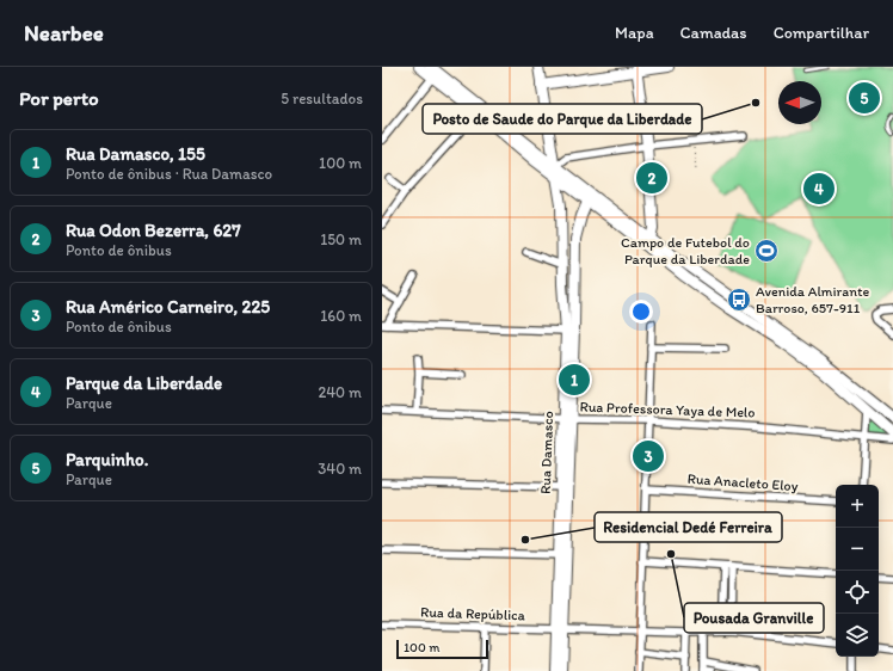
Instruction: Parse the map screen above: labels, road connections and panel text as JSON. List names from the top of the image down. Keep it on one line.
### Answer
{"streets":{"main road":["Rua Damasco"],"street":["Rua Professora Yaya de Melo","Rua Anacleto Eloy","Rua da República"]},"crossings":[["Rua Professora Yaya de Melo","Rua Damasco"],["Rua Damasco","Rua da República"]],"places":{"other":["Posto de Saude do Parque da Liberdade","Residencial Dedé Ferreira","Pousada Granville"],"sports":["Campo de Futebol do Parque da Liberdade"],"bus stop":["Avenida Almirante Barroso, 657-911"]},"scale_bar":"100 m","north":"left","page":{"header":"Nearbee","nav":["Mapa","Camadas","Compartilhar"],"heading":["Por perto","5 resultados"],"pins":["5","2","4","1","3"],"list":[{"mark":"1","name":"Rua Damasco, 155","note":"Ponto de ônibus · Rua Damasco","value":"100 m"},{"mark":"2","name":"Rua Odon Bezerra, 627","note":"Ponto de ônibus","value":"150 m"},{"mark":"3","name":"Rua Américo Carneiro, 225","note":"Ponto de ônibus","value":"160 m"},{"mark":"4","name":"Parque da Liberdade","note":"Parque","value":"240 m"},{"mark":"5","name":"Parquinho.","note":"Parque","value":"340 m"}],"map_buttons":["+","−"],"scale":"100 m"}}
